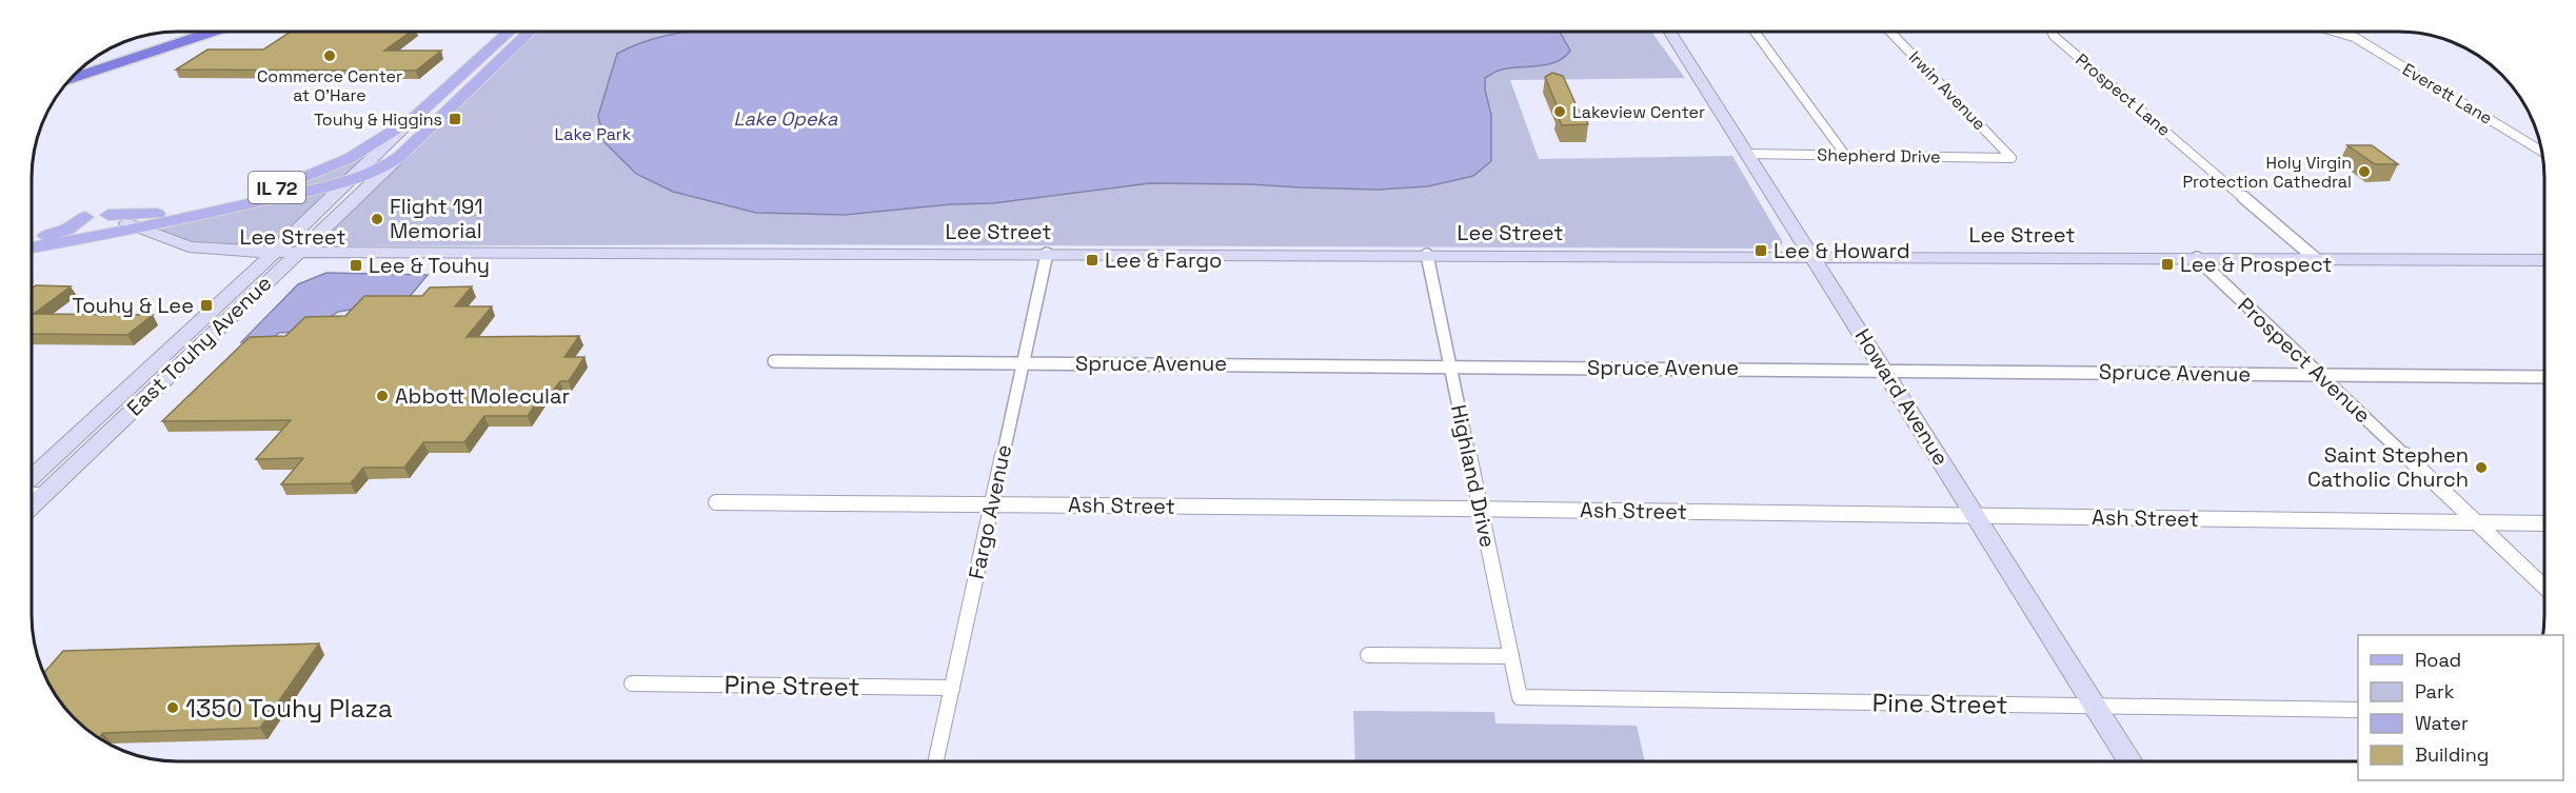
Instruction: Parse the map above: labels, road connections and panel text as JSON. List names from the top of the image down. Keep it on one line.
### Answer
{"streets":{"main road":["IL 72","Lee Street","East Touhy Avenue","Howard Avenue"],"street":["Irwin Avenue","Everett Lane","Prospect Lane","Shepherd Drive","Prospect Avenue","Spruce Avenue","Highland Drive","Ash Street","Fargo Avenue","Pine Street"]},"crossings":[["Irwin Avenue","Shepherd Drive"],["Prospect Lane","Lee Street"],["Shepherd Drive","Howard Avenue"],["IL 72","Lee Street"],["IL 72","East Touhy Avenue"],["Lee Street","East Touhy Avenue"],["Lee Street","Prospect Avenue"],["Lee Street","Howard Avenue"],["Lee Street","Highland Drive"],["Lee Street","Fargo Avenue"],["Prospect Avenue","Spruce Avenue"],["Prospect Avenue","Ash Street"],["Spruce Avenue","Howard Avenue"],["Spruce Avenue","Highland Drive"],["Spruce Avenue","Fargo Avenue"],["Howard Avenue","Ash Street"],["Howard Avenue","Pine Street"],["Highland Drive","Ash Street"],["Highland Drive","Pine Street"],["Ash Street","Fargo Avenue"],["Fargo Avenue","Pine Street"]],"water":["Lake Opeka"],"parks":["Lake Park"],"places":{"other":["Commerce Center at O'Hare","Lakeview Center","Holy Virgin Protection Cathedral","Flight 191 Memorial","Abbott Molecular","Saint Stephen Catholic Church","1350 Touhy Plaza"],"transit":["Touhy & Higgins","Lee & Howard","Lee & Fargo","Lee & Prospect","Lee & Touhy","Touhy & Lee"]},"legend":["Road","Park","Water","Building"]}
